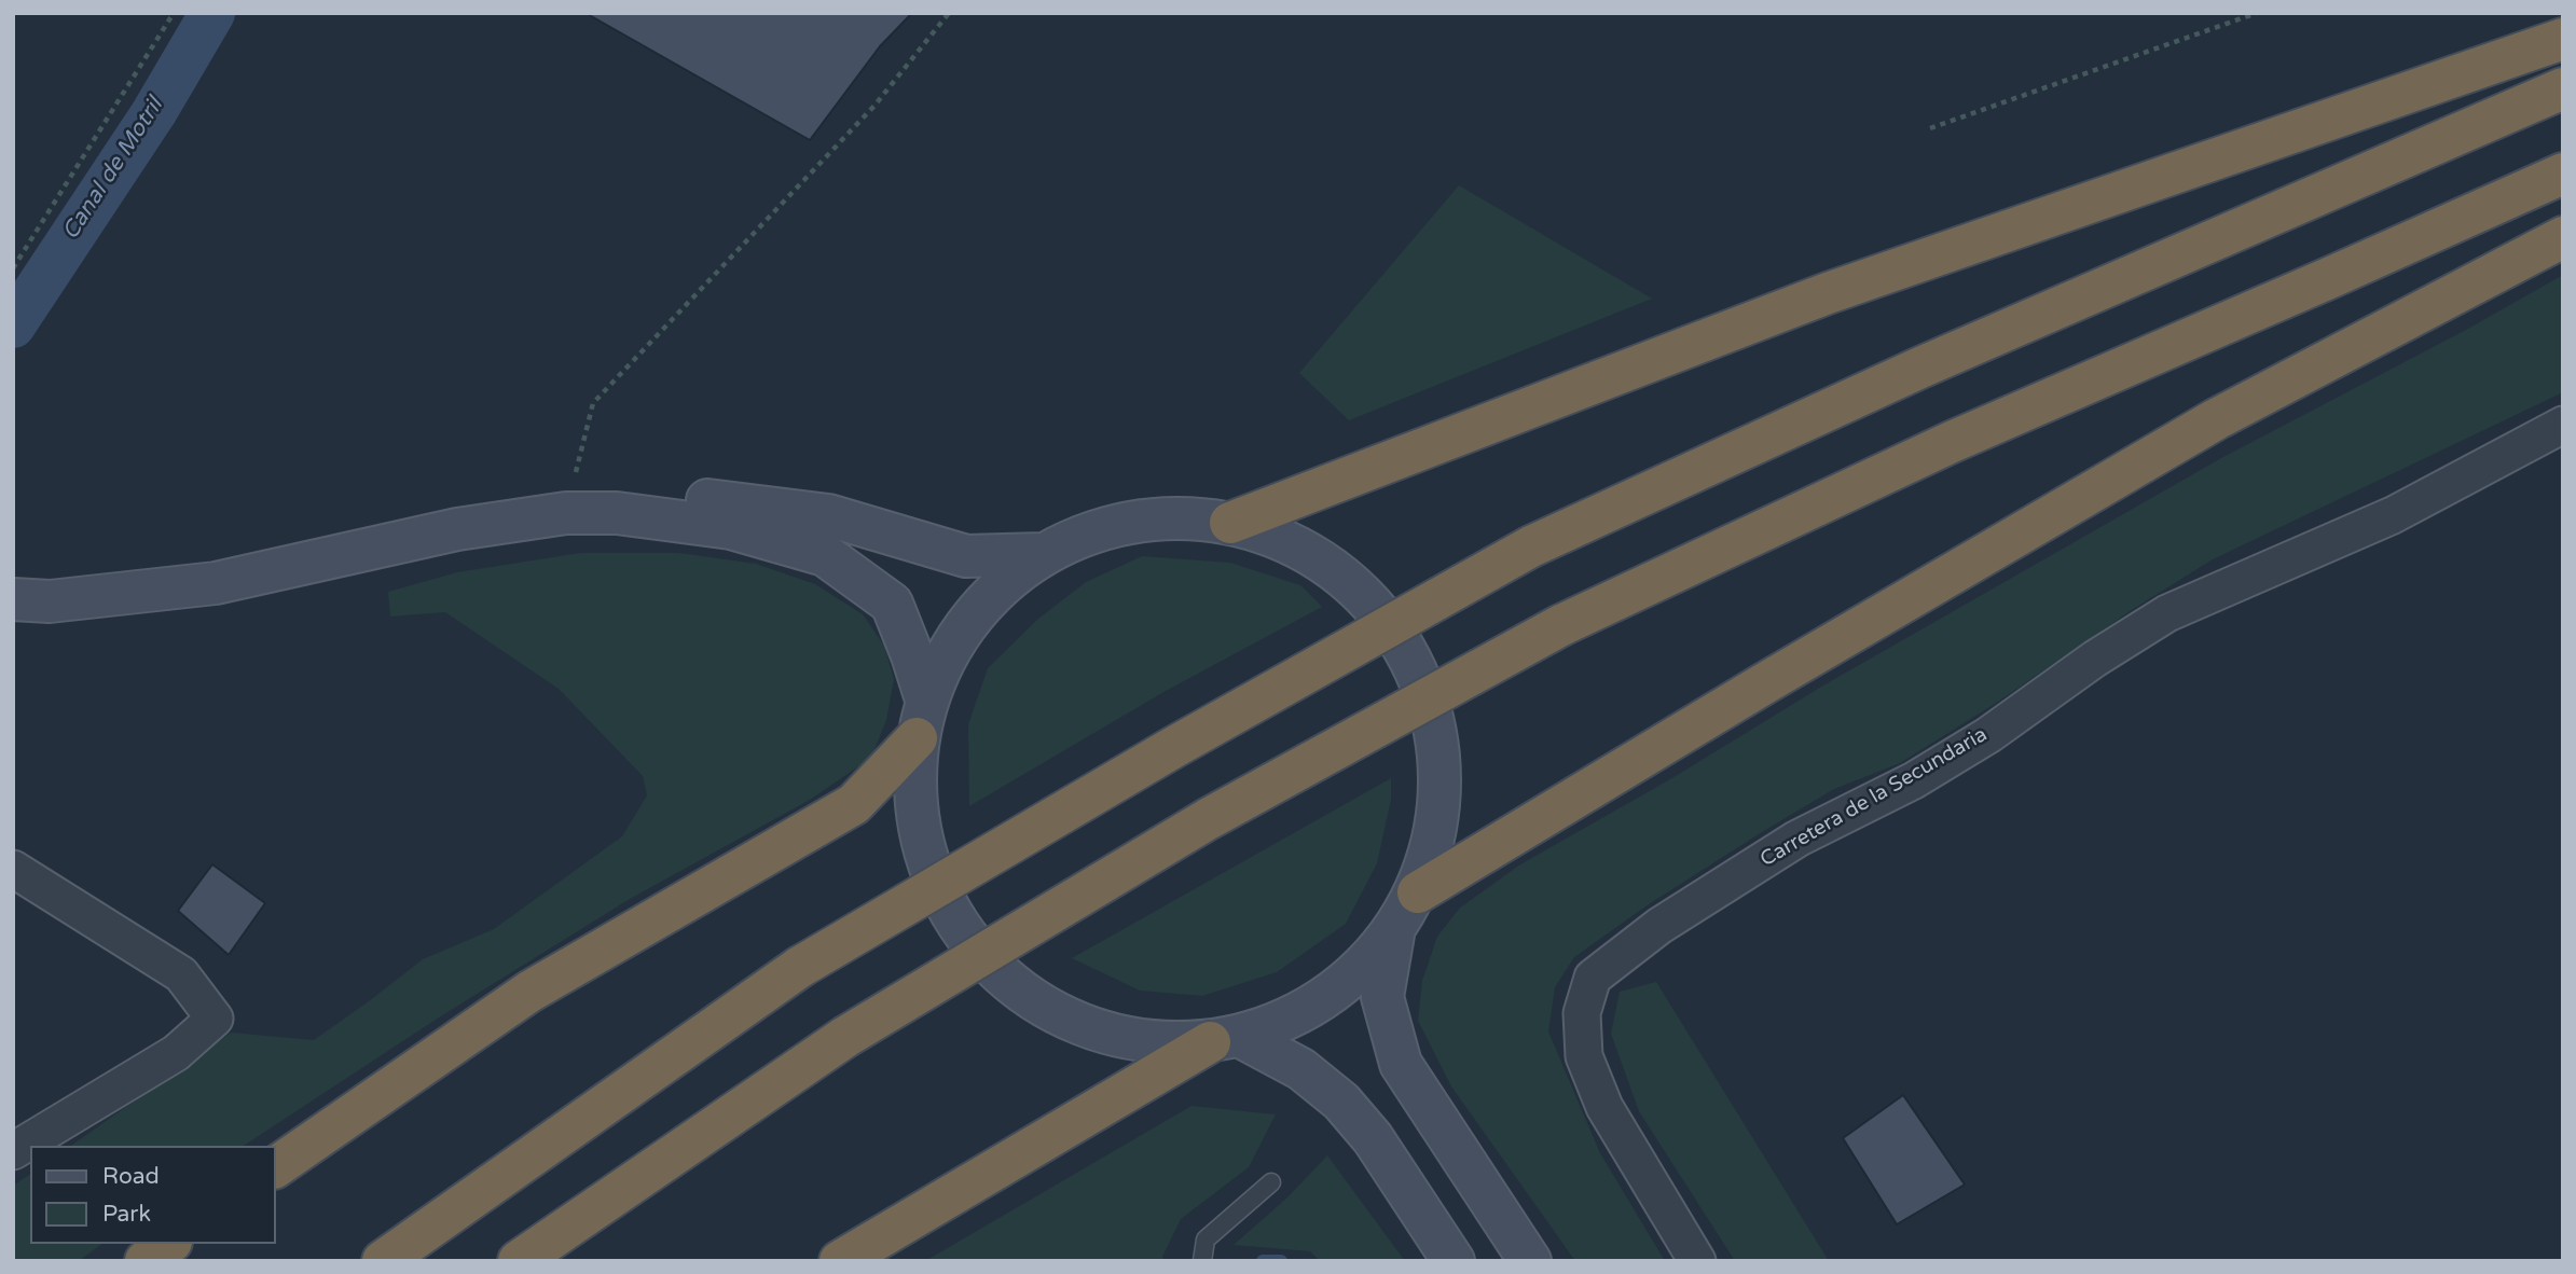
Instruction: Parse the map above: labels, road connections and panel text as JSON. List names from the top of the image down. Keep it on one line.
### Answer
{"streets":{"street":["Carretera de la Secundaria"]},"water":["Canal de Motril"],"legend":["Road","Park"]}
